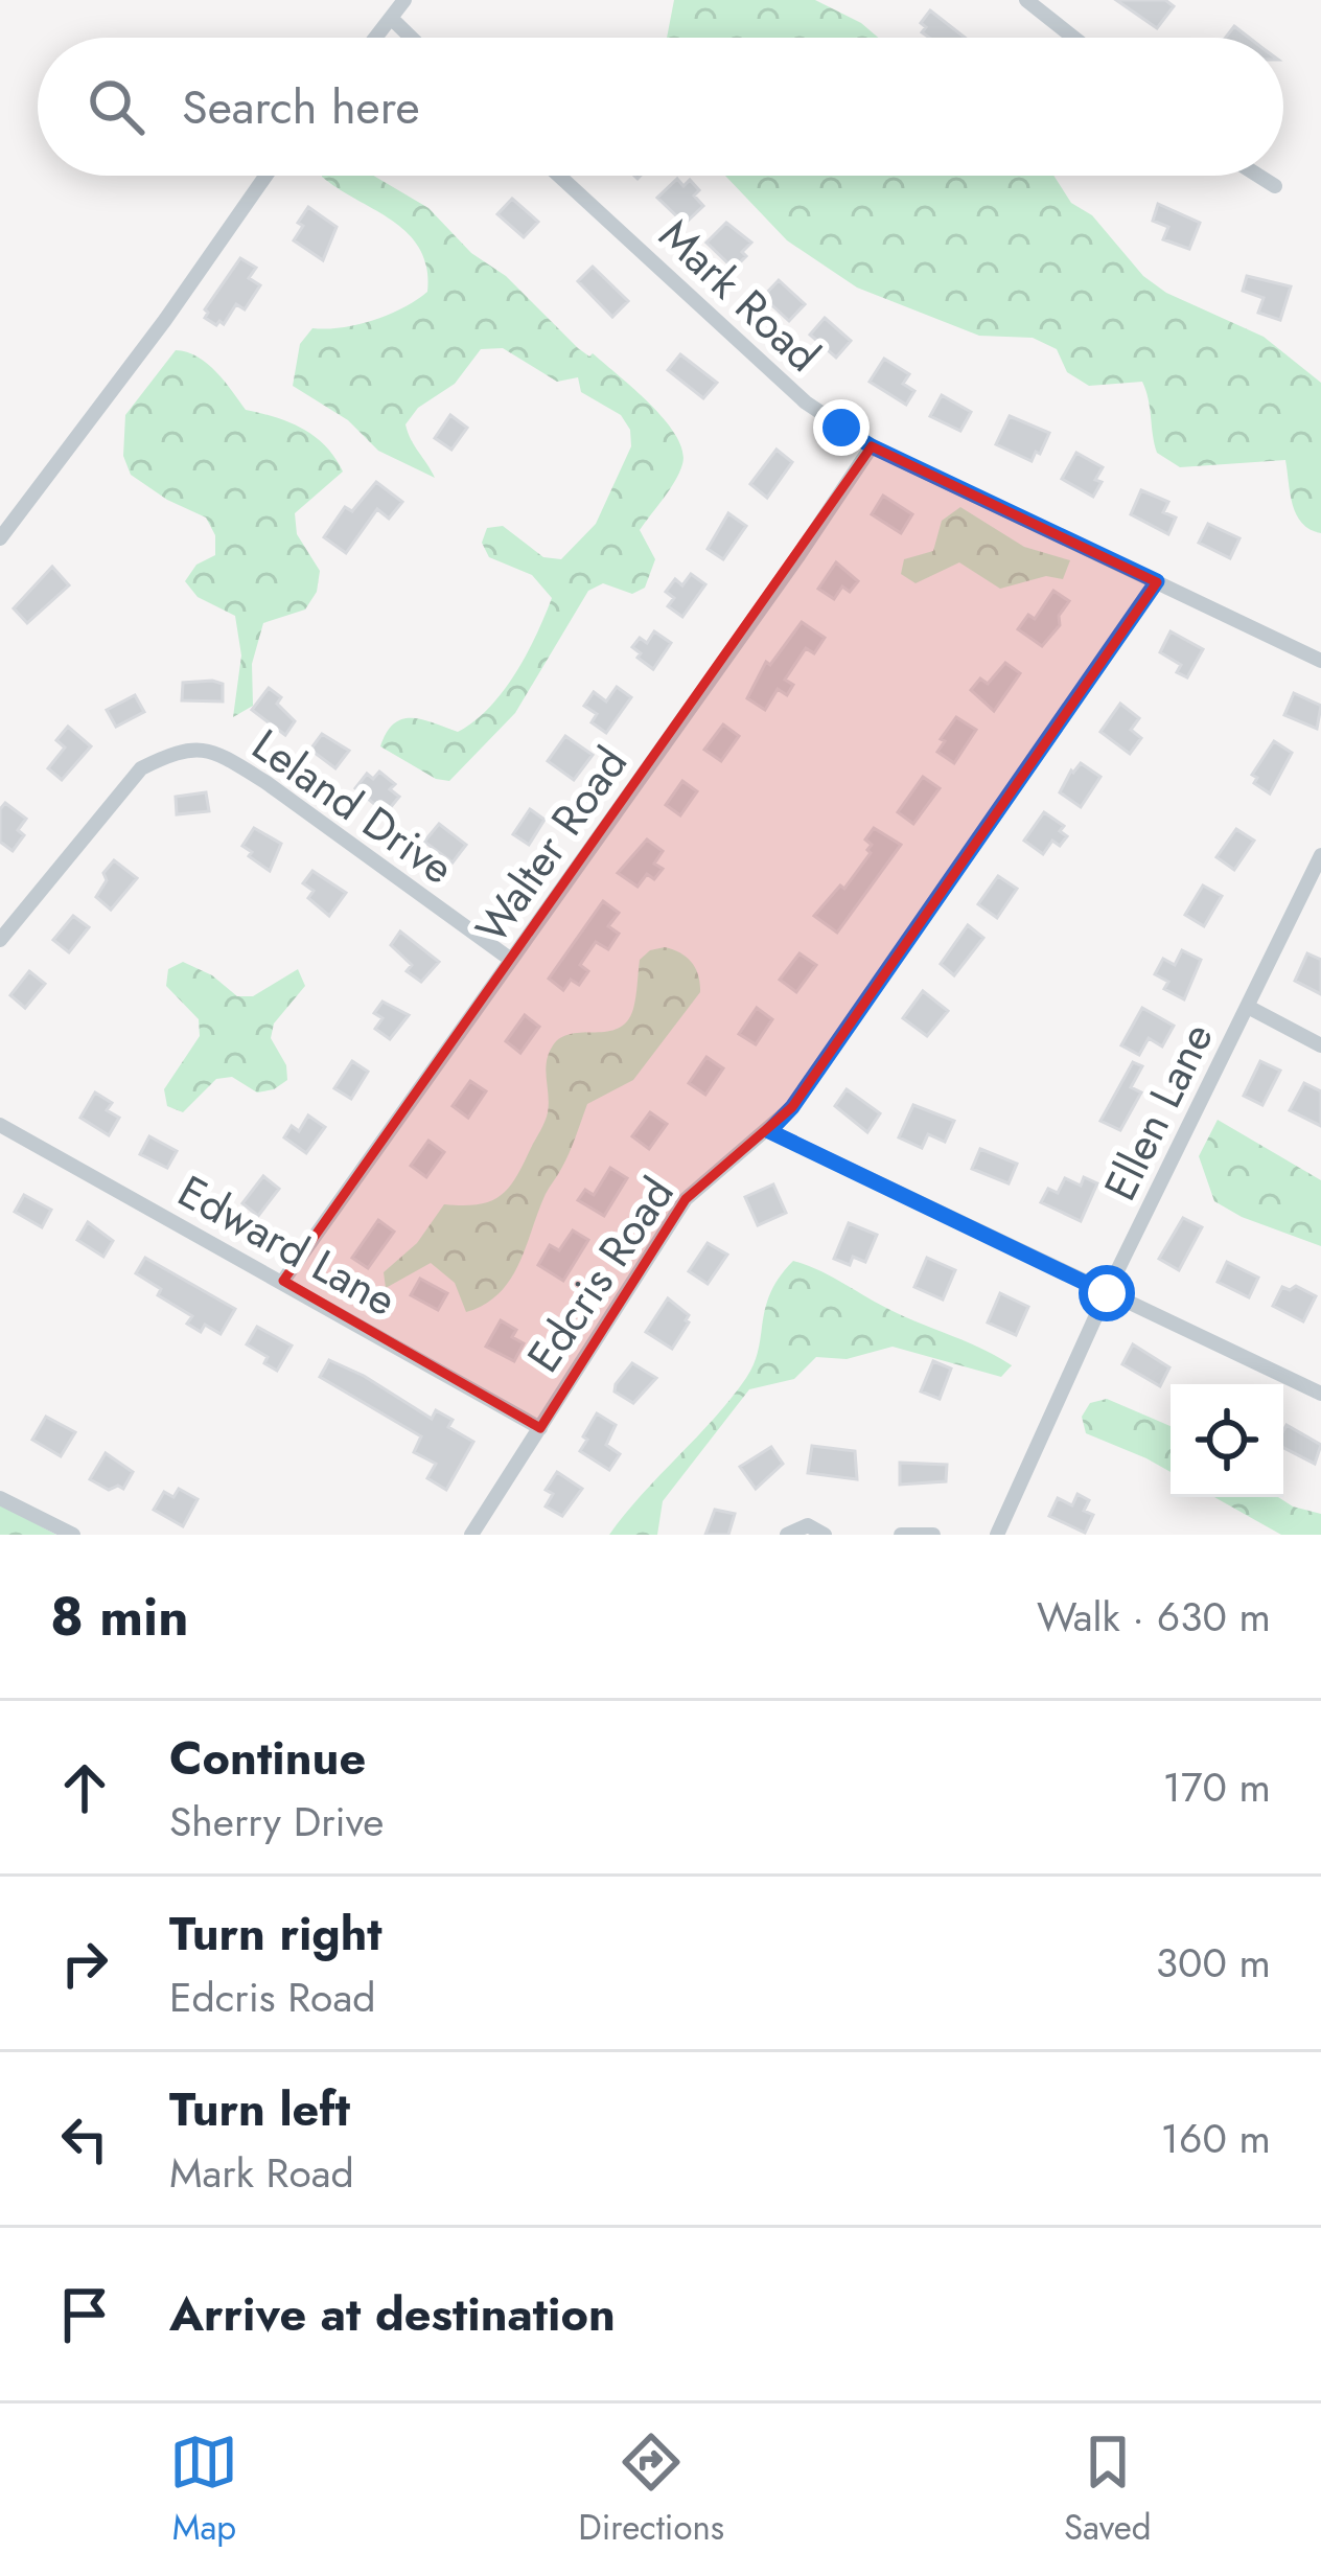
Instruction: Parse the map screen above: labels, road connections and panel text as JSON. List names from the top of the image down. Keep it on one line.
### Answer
{"streets":{"street":["Mark Road","Leland Drive","Walter Road","Ellen Lane","Edward Lane","Edcris Road"]},"crossings":[["Mark Road","Walter Road"],["Mark Road","Edcris Road"],["Leland Drive","Walter Road"],["Walter Road","Edward Lane"],["Edward Lane","Edcris Road"]],"page":{"search":"Search here","heading":["8 min","Walk · 630 m"],"list":[["Continue","Sherry Drive","170 m"],["Turn right","Edcris Road","300 m"],["Turn left","Mark Road","160 m"],"Arrive at destination"],"nav":["Map","Directions","Saved"]}}
